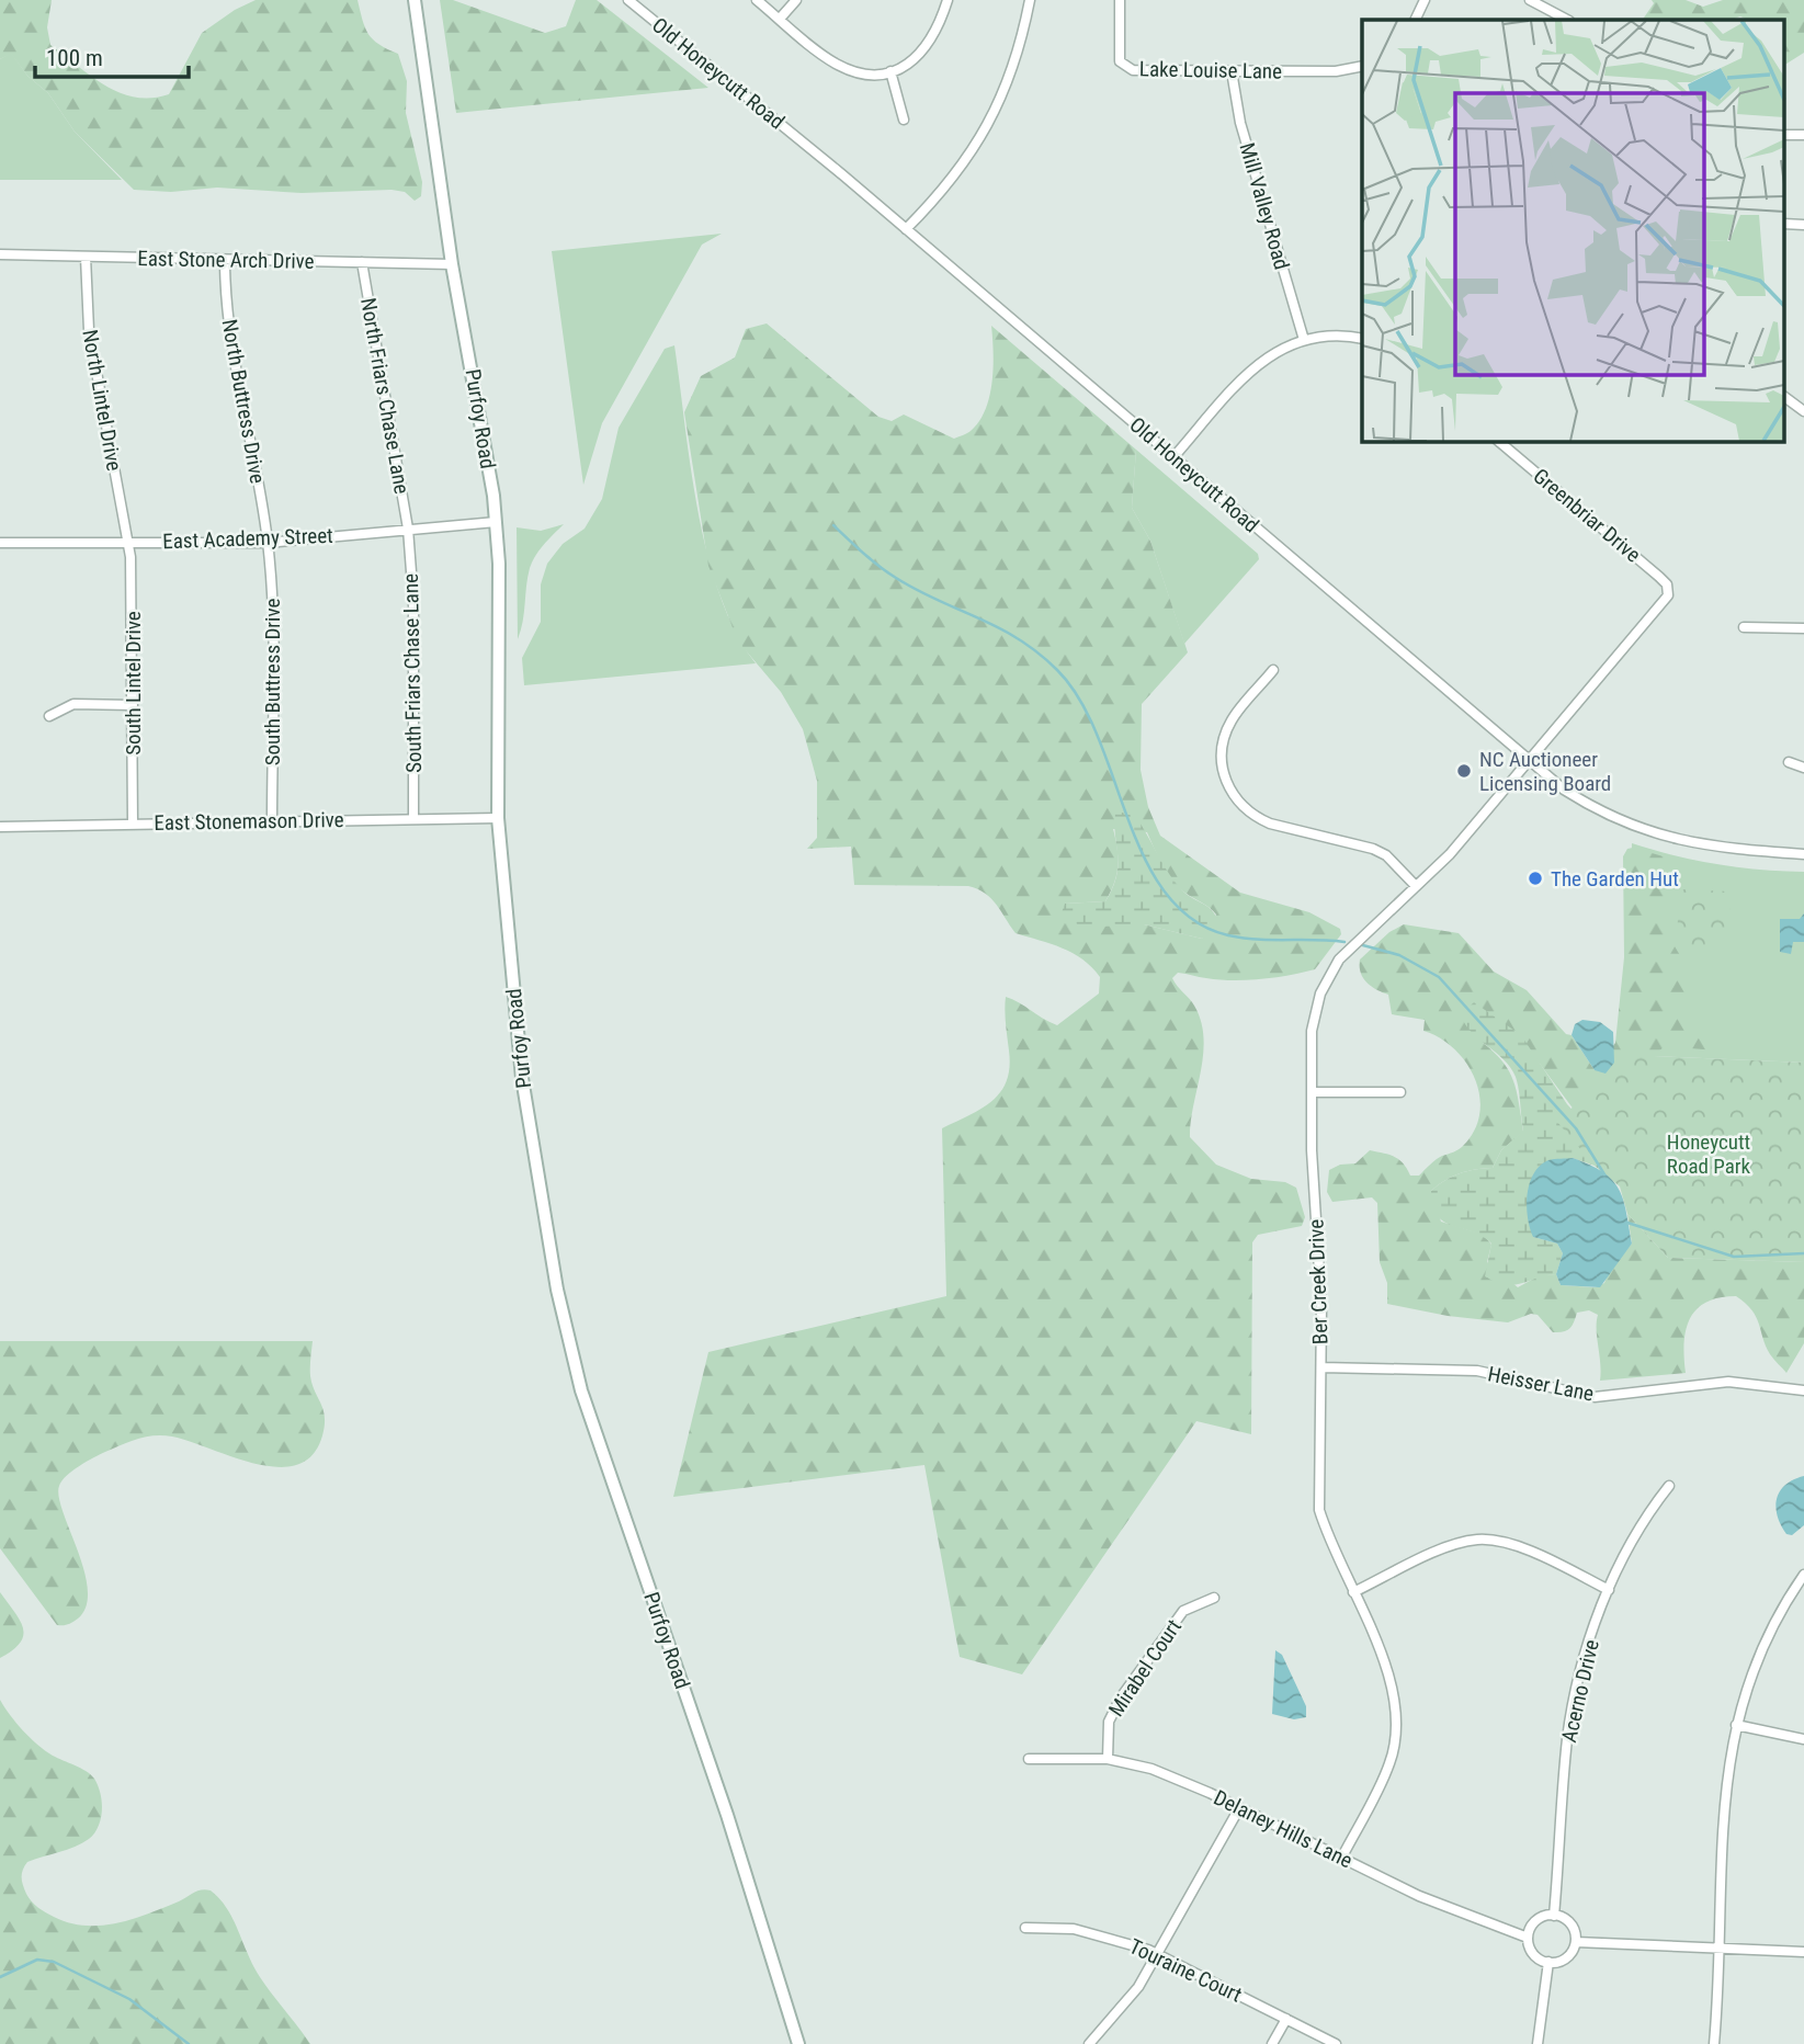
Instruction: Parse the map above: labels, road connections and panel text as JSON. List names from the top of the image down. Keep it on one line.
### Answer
{"streets":{"street":["Lake Louise Lane","Old Honeycutt Road","Mill Valley Road","East Stone Arch Drive","North Friars Chase Lane","North Lintel Drive","North Buttress Drive","Purfoy Road","Greenbriar Drive","East Academy Street","South Friars Chase Lane","South Buttress Drive","South Lintel Drive","East Stonemason Drive","Ber Creek Drive","Heisser Lane","Mirabel Court","Acerno Drive","Delaney Hills Lane","Touraine Court"]},"crossings":[["Lake Louise Lane","Mill Valley Road"],["Old Honeycutt Road","Ber Creek Drive"],["East Stone Arch Drive","North Friars Chase Lane"],["East Stone Arch Drive","North Lintel Drive"],["East Stone Arch Drive","North Buttress Drive"],["East Stone Arch Drive","Purfoy Road"],["North Friars Chase Lane","East Academy Street"],["North Friars Chase Lane","South Friars Chase Lane"],["North Lintel Drive","East Academy Street"],["North Lintel Drive","South Lintel Drive"],["North Buttress Drive","East Academy Street"],["North Buttress Drive","South Buttress Drive"],["Purfoy Road","East Academy Street"],["Purfoy Road","East Stonemason Drive"],["Greenbriar Drive","Ber Creek Drive"],["East Academy Street","South Friars Chase Lane"],["East Academy Street","South Buttress Drive"],["East Academy Street","South Lintel Drive"],["South Friars Chase Lane","East Stonemason Drive"],["South Buttress Drive","East Stonemason Drive"],["South Lintel Drive","East Stonemason Drive"],["Ber Creek Drive","Heisser Lane"],["Ber Creek Drive","Delaney Hills Lane"],["Mirabel Court","Delaney Hills Lane"],["Acerno Drive","Delaney Hills Lane"]],"parks":["Honeycutt Road Park"],"places":["NC Auctioneer Licensing Board","The Garden Hut"],"scale_bar":"100 m"}
